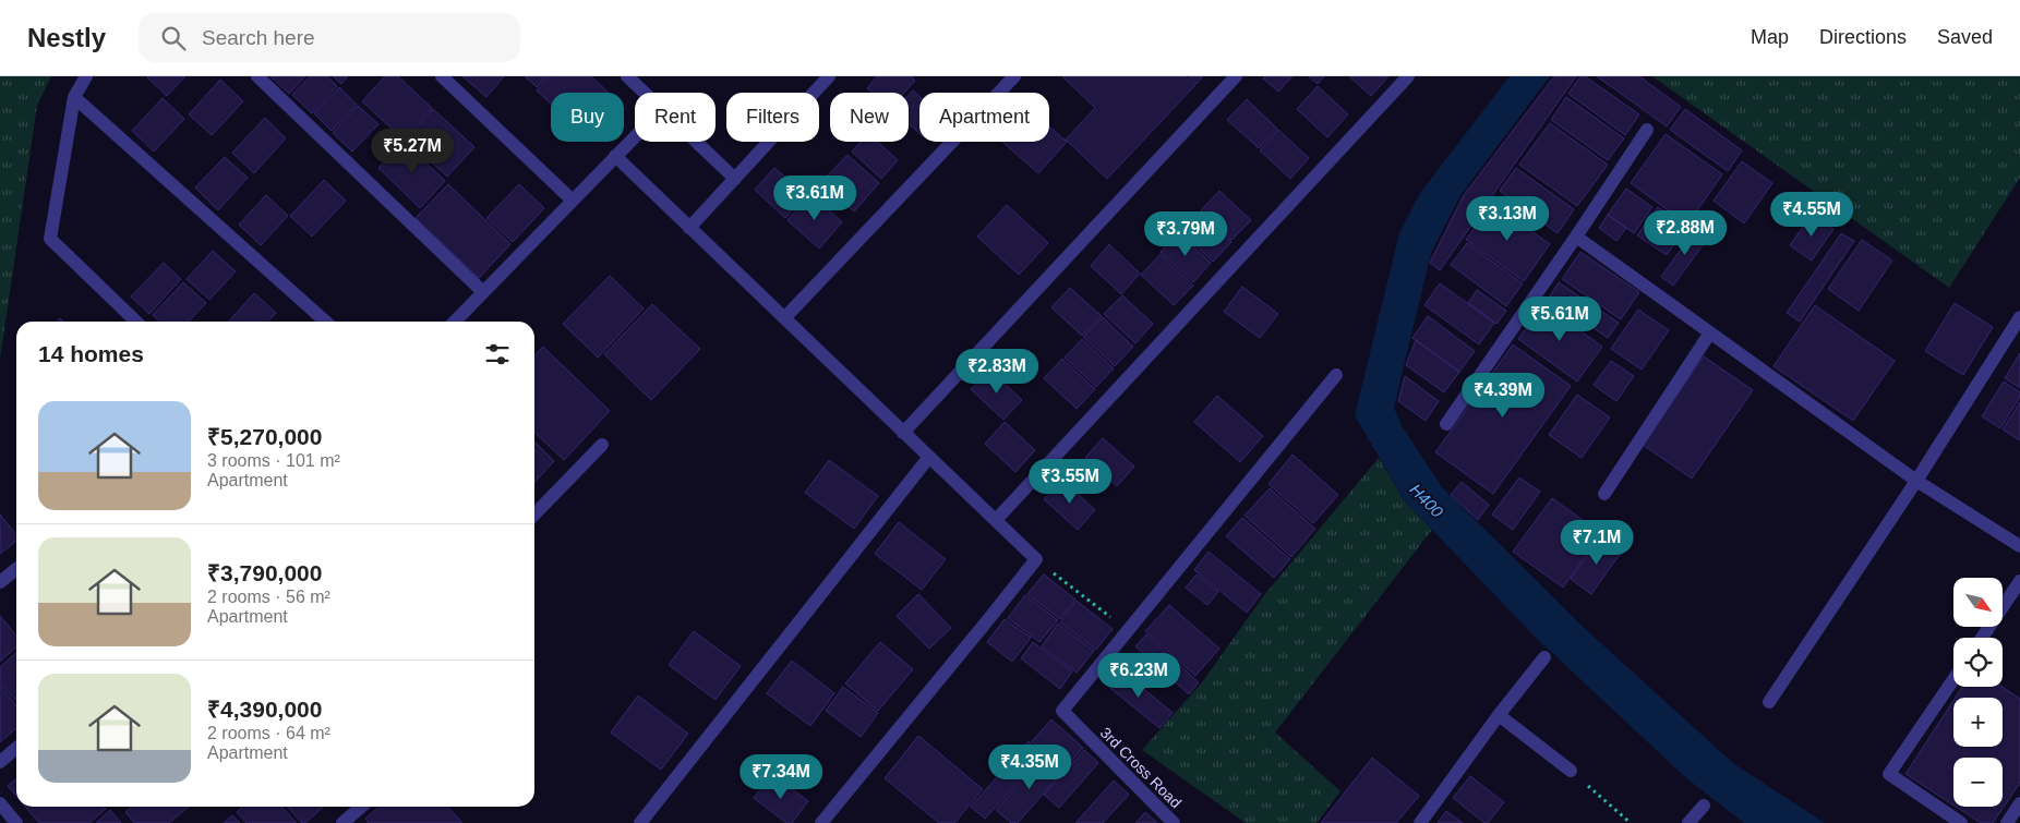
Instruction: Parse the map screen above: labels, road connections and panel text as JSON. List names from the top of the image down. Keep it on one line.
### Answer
{"streets":{"street":["3rd Cross Road"]},"water":["H400"],"north":"bottom right","page":{"header":"Nestly","search":"Search here","nav":["Map","Directions","Saved"],"chip":["Buy","Rent","Filters","New","Apartment"],"price":["₹5.27M","₹3.61M","₹4.55M","₹3.13M","₹2.88M","₹3.79M","₹5.61M","₹2.83M","₹4.39M","₹3.55M","₹7.1M","₹6.23M","₹4.35M","₹7.34M"],"heading":"14 homes","list":[{"name":"₹5,270,000","note":"3 rooms · 101 m² · Apartment"},{"name":"₹3,790,000","note":"2 rooms · 56 m² · Apartment"},{"name":"₹4,390,000","note":"2 rooms · 64 m² · Apartment"}],"map_buttons":["+","−"]}}
